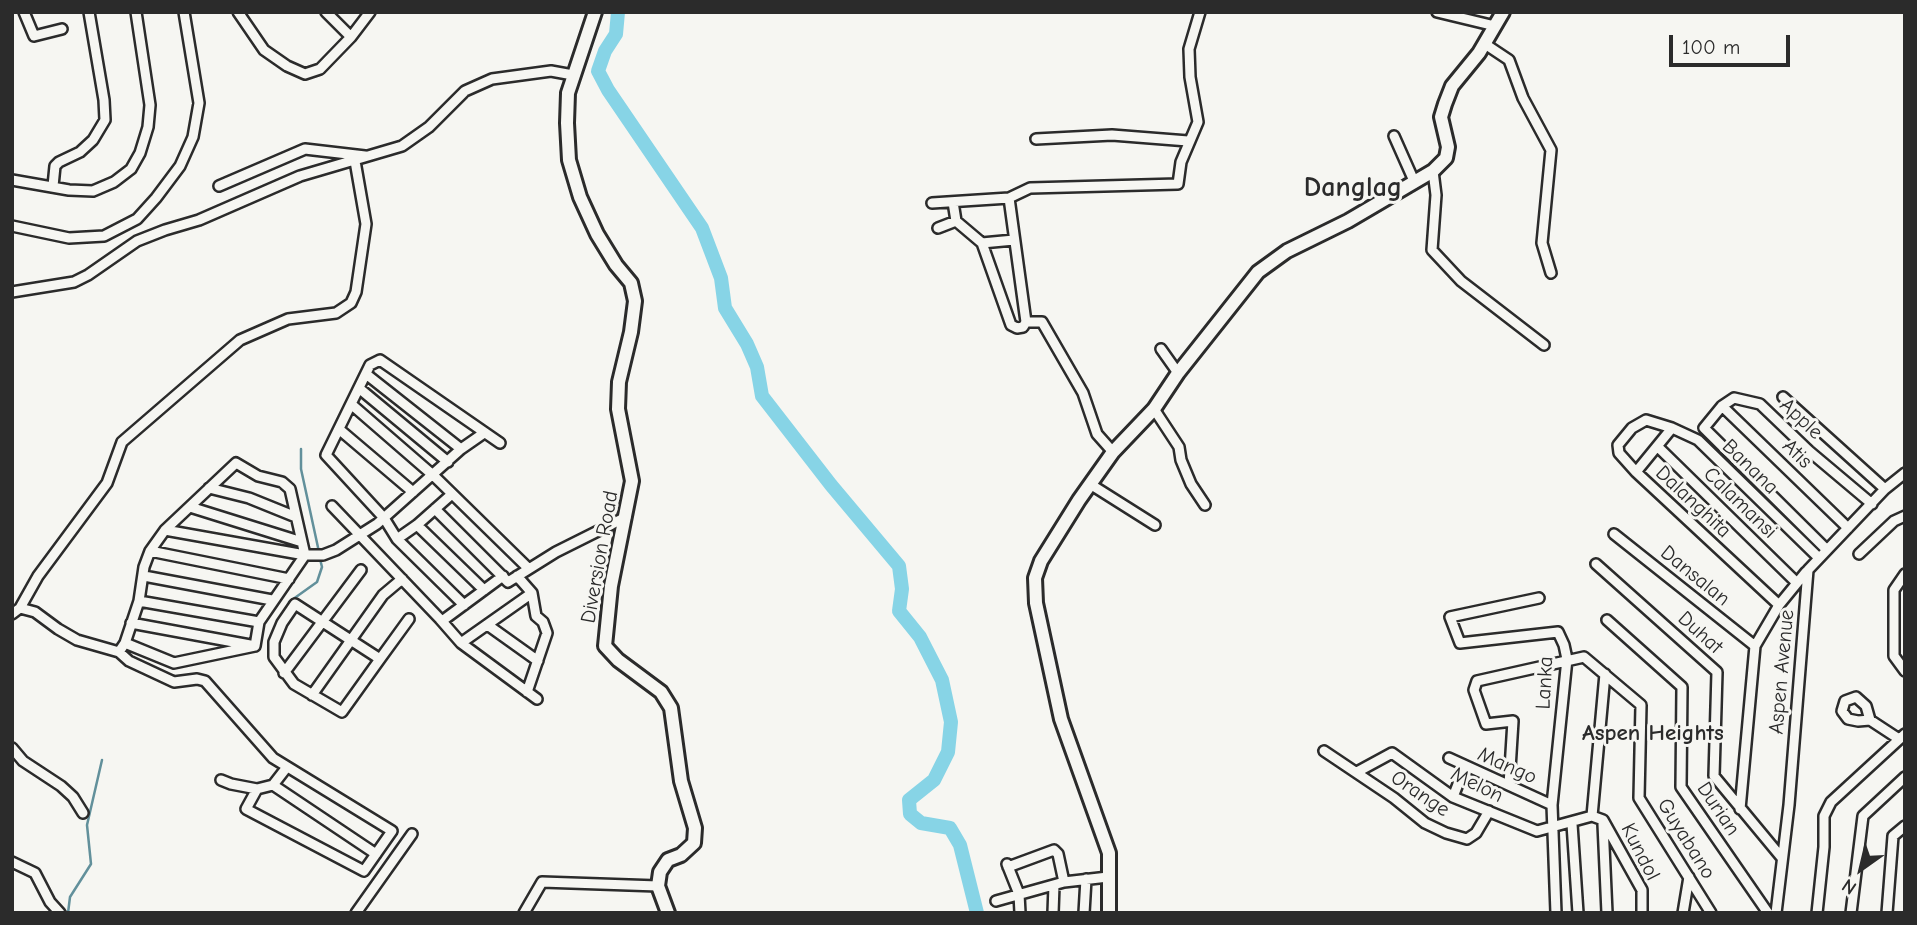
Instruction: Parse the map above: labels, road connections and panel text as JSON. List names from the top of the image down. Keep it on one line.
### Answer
{"streets":{"street":["Apple","Atis","Banana","Dalanghita","Calamansi","Diversion Road","Dansalan","Duhat","Aspen Avenue","Lanka","Mango","Melon","Orange","Durian","Guyabano","Kundol"]},"crossings":[["Apple","Atis"],["Banana","Dalanghita"],["Duhat","Aspen Avenue"],["Lanka","Mango"],["Lanka","Melon"],["Lanka","Guyabano"],["Melon","Orange"],["Melon","Kundol"]],"districts":["Danglag","Aspen Heights"],"scale_bar":"100 m","north":"bottom left"}
